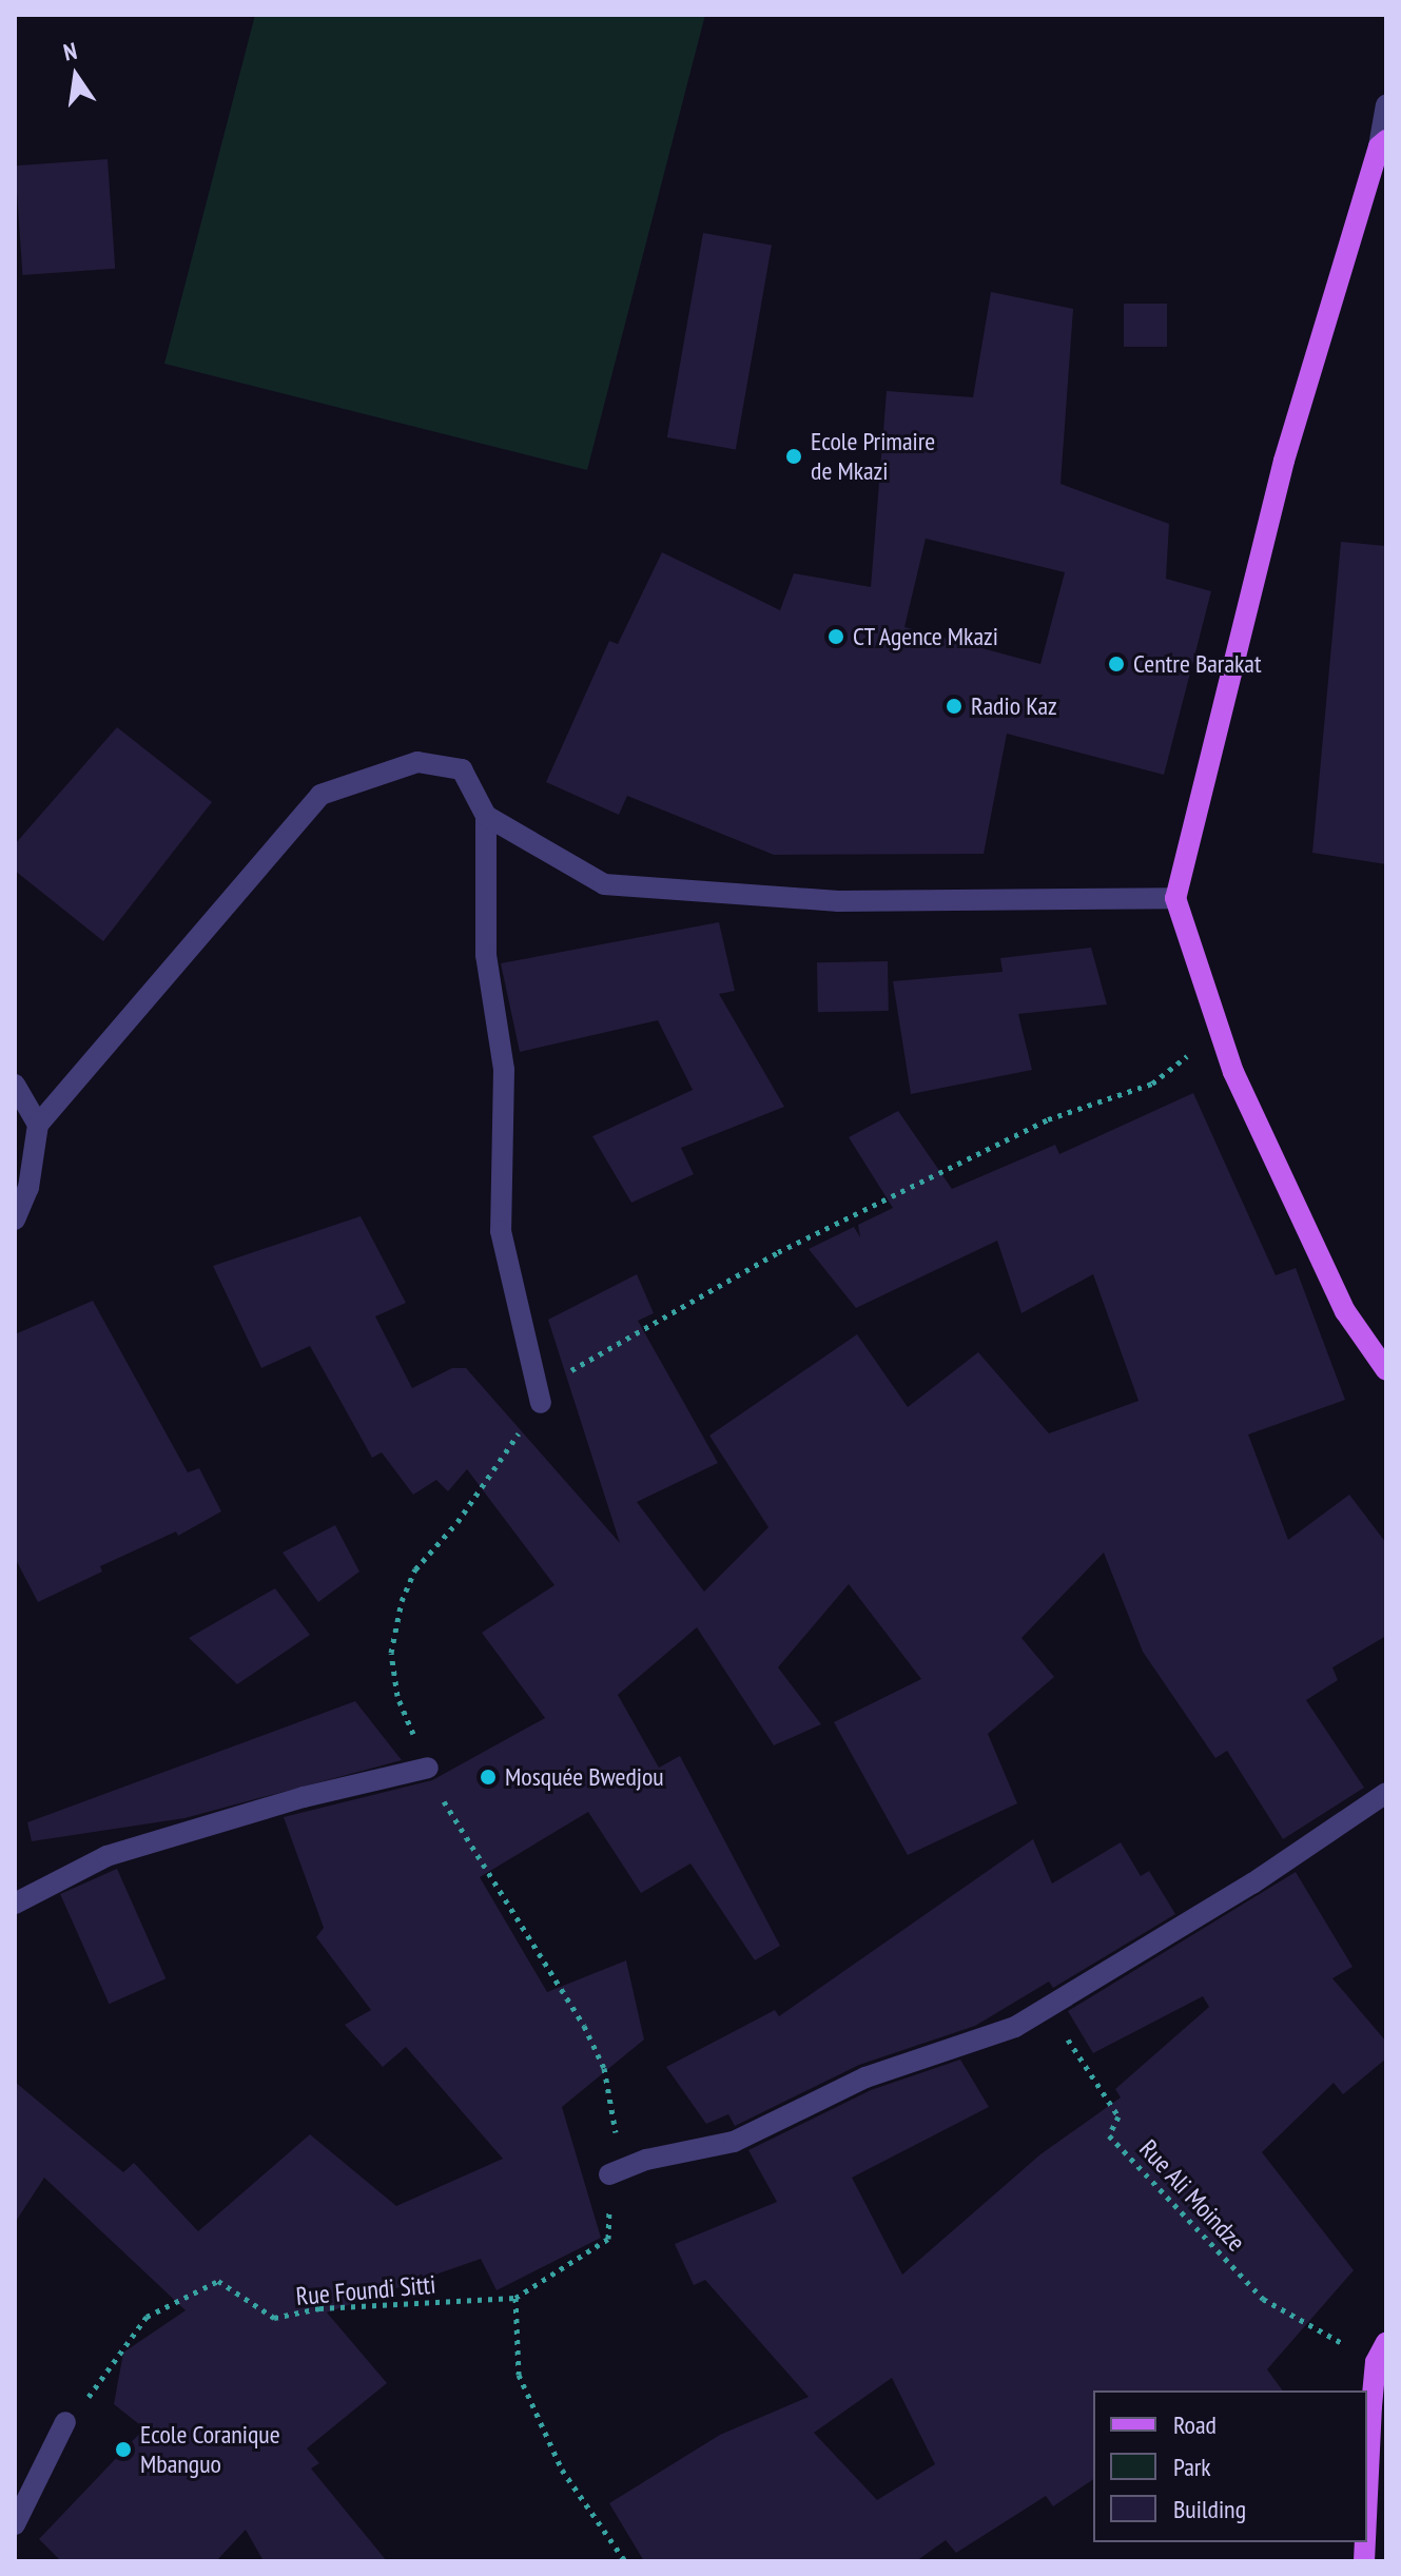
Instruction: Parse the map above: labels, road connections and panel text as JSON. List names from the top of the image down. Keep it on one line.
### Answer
{"streets":{"path":["Rue Ali Moindze","Rue Foundi Sitti"]},"places":["Ecole Primaire de Mkazi","CT Agence Mkazi","Centre Barakat","Radio Kaz","Mosquée Bwedjou","Ecole Coranique Mbanguo"],"legend":["Road","Park","Building"],"north":"top"}
